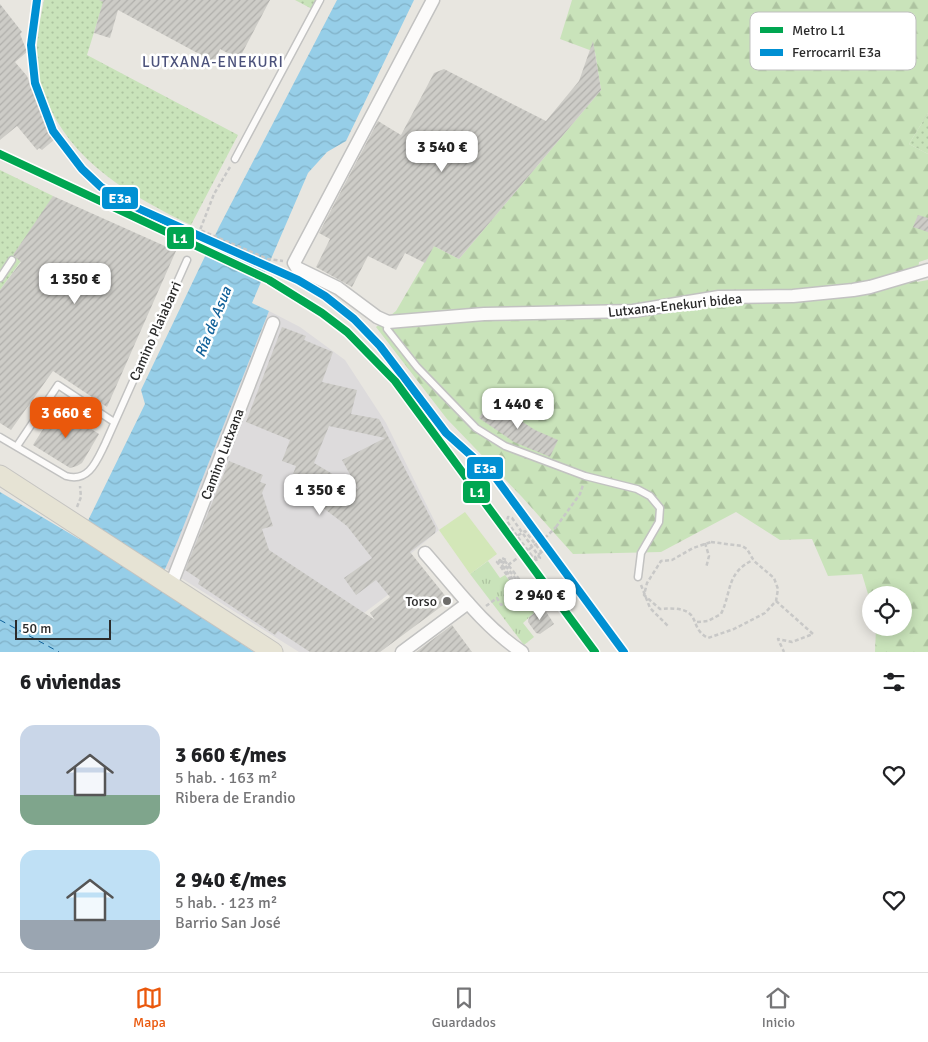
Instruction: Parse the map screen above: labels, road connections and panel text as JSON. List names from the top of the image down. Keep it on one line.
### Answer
{"streets":{"street":["Lutxana-Enekuri bidea","Camino Lutxana"],"lane":["Camino Plaiabarri"]},"districts":["LUTXANA-ENEKURI"],"water":["Ría de Asua"],"places":["Torso"],"lines":["rail line E3a","metro line L1"],"legend":["Metro L1","Ferrocarril E3a"],"scale_bar":"50 m","page":{"price":["3 540 €","1 350 €","1 440 €","3 660 €","1 350 €","2 940 €"],"scale":"50 m","heading":"6 viviendas","list":[{"name":"3 660 €/mes","note":"5 hab. · 163 m² · Ribera de Erandio"},{"name":"2 940 €/mes","note":"5 hab. · 123 m² · Barrio San José"}],"tabs":["Mapa","Guardados","Inicio"]}}
